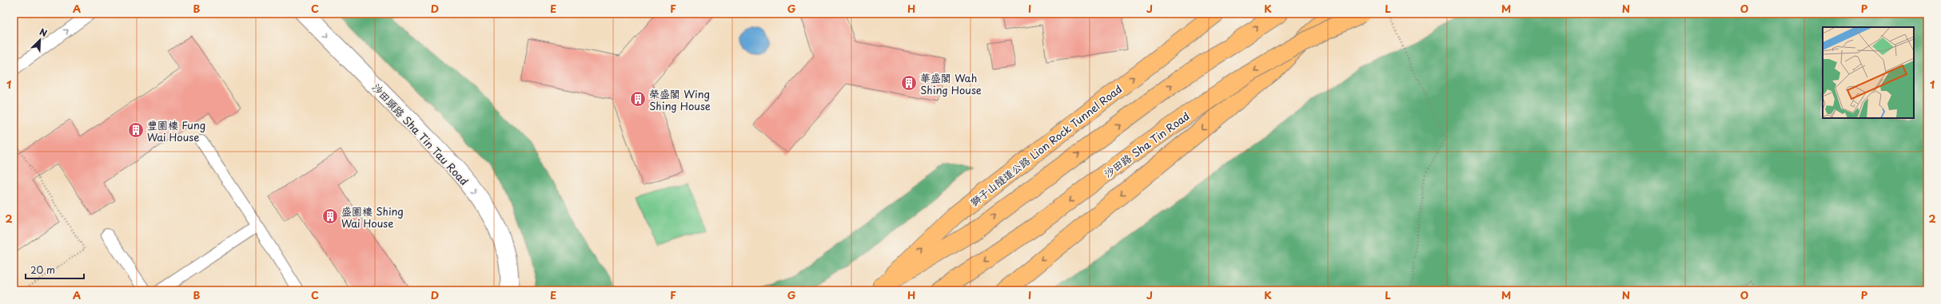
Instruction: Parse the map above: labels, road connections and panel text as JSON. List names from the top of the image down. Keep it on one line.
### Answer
{"streets":{"main road":["沙田路 Sha Tin Road","獅子山隧道公路 Lion Rock Tunnel Road"],"street":["沙田頭路 Sha Tin Tau Road"]},"one_way":["沙田頭路 Sha Tin Tau Road"],"places":{"building":["華盛閣 Wah Shing House","榮盛閣 Wing Shing House","豐圍樓 Fung Wai House","盛圍樓 Shing Wai House"]},"scale_bar":"20 m","north":"top right","grid":{"columns":["A","B","C","D","E","F","G","H","I","J","K","L","M","N","O","P"],"rows":["1","2"]}}
